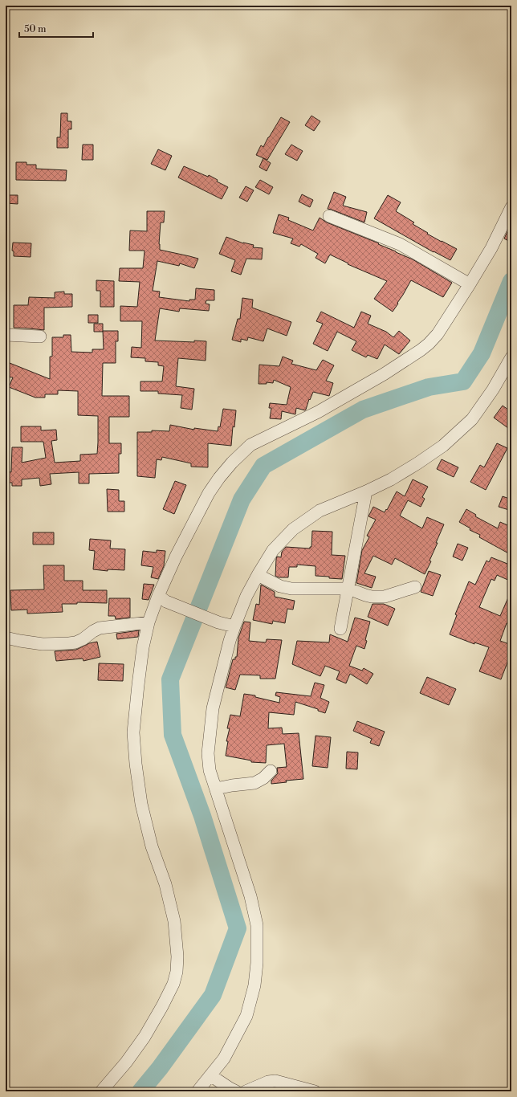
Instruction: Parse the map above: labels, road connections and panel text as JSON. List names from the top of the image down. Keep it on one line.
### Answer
{"scale_bar":"50 m"}
